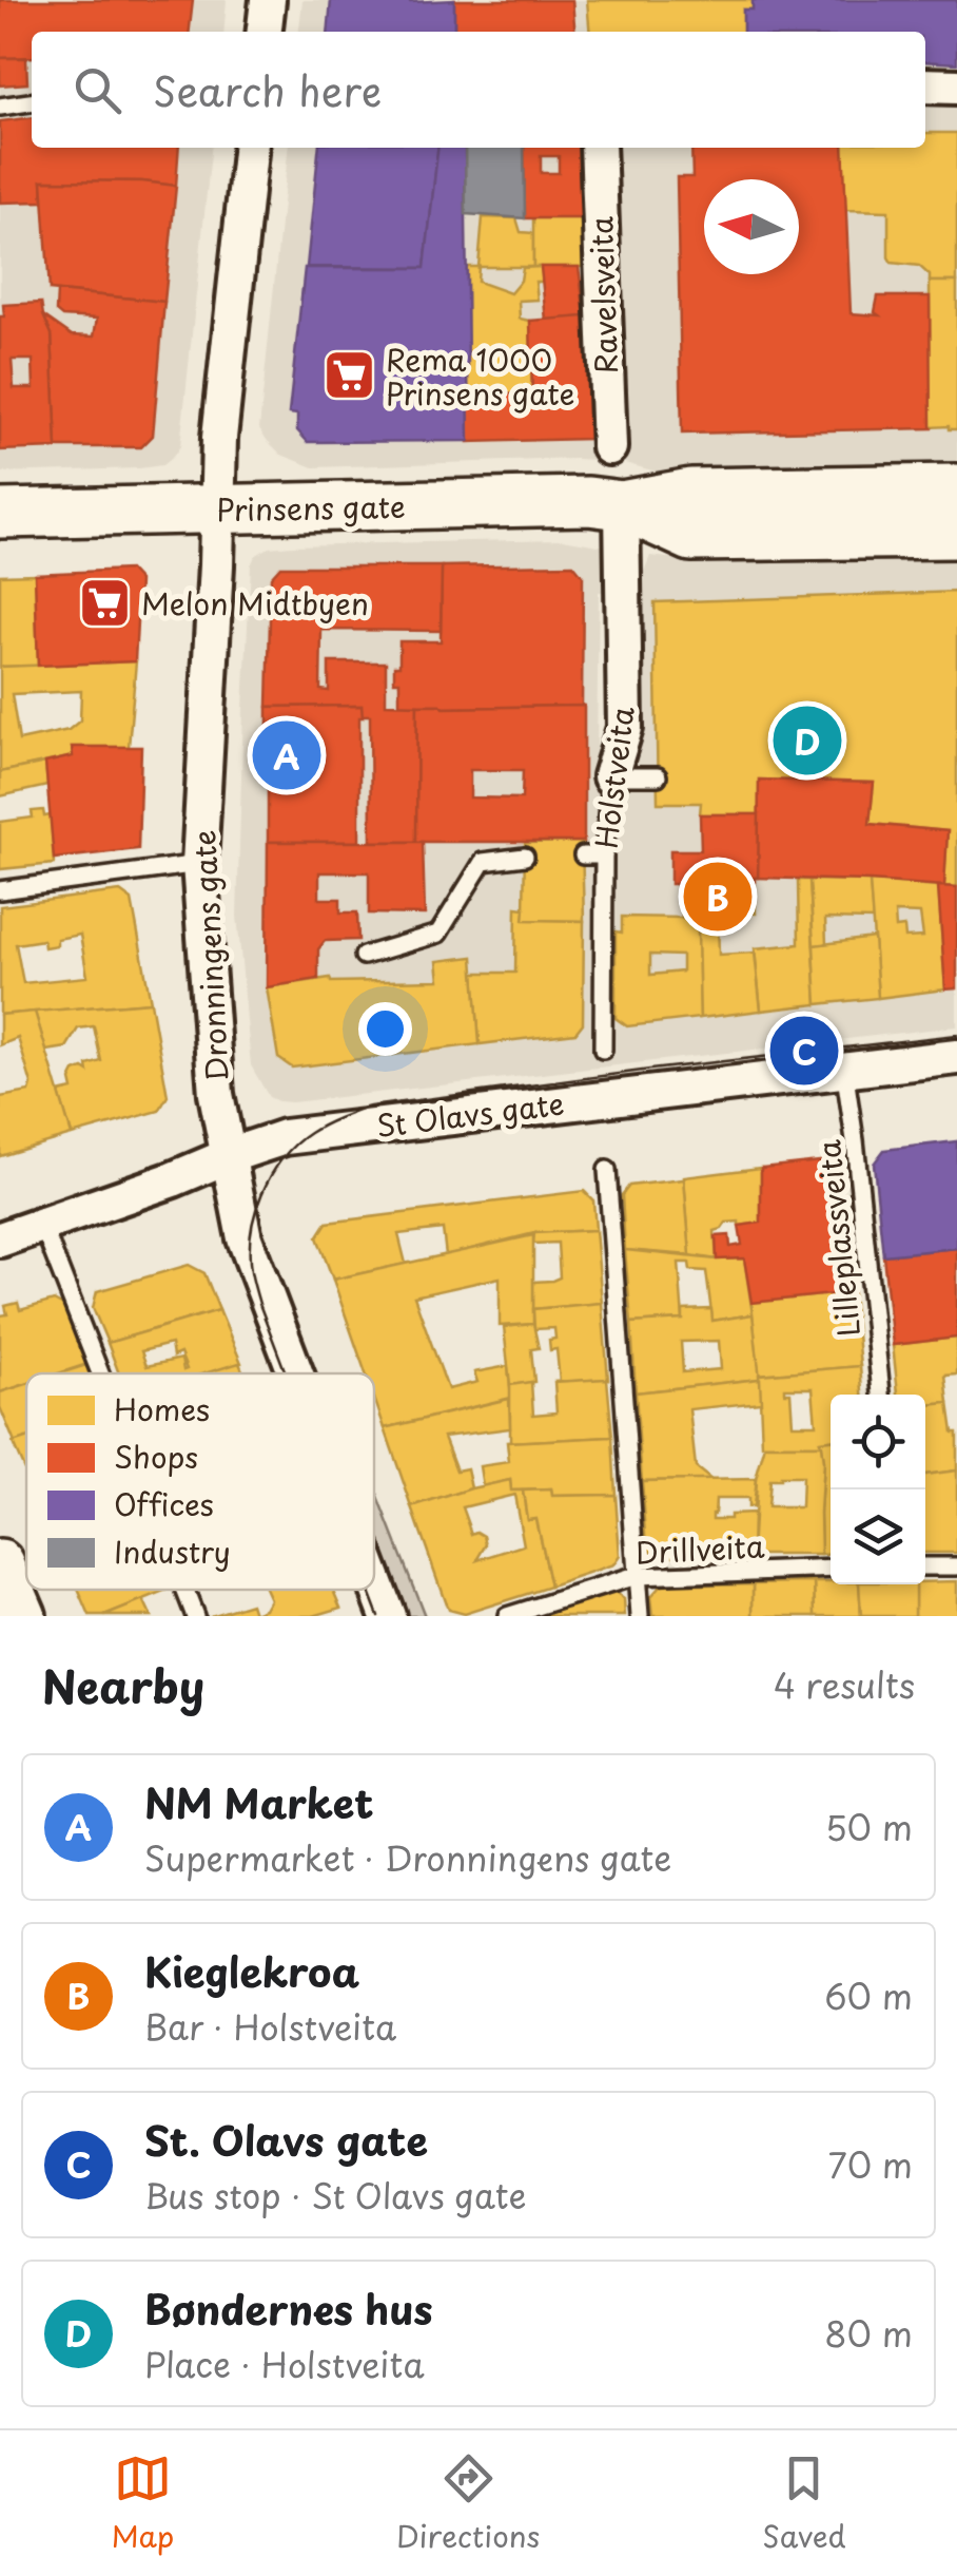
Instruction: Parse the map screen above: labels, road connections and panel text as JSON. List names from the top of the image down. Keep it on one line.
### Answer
{"streets":{"main road":["Prinsens gate"],"street":["Ravelsveita","Holstveita","Dronningens gate","St Olavs gate"],"lane":["Lilleplassveita","Drillveita"]},"crossings":[["Prinsens gate","Holstveita"],["Prinsens gate","Dronningens gate"],["Dronningens gate","St Olavs gate"],["St Olavs gate","Lilleplassveita"]],"places":{"supermarket":["Rema 1000 Prinsens gate","Melon Midtbyen"]},"legend":["Homes","Shops","Offices","Industry"],"north":"left","page":{"search":"Search here","pins":["D","A","B","C"],"heading":["Nearby","4 results"],"list":[{"mark":"A","name":"NM Market","note":"Supermarket · Dronningens gate","value":"50 m"},{"mark":"B","name":"Kieglekroa","note":"Bar · Holstveita","value":"60 m"},{"mark":"C","name":"St. Olavs gate","note":"Bus stop · St Olavs gate","value":"70 m"},{"mark":"D","name":"Bøndernes hus","note":"Place · Holstveita","value":"80 m"}],"nav":["Map","Directions","Saved"]}}
